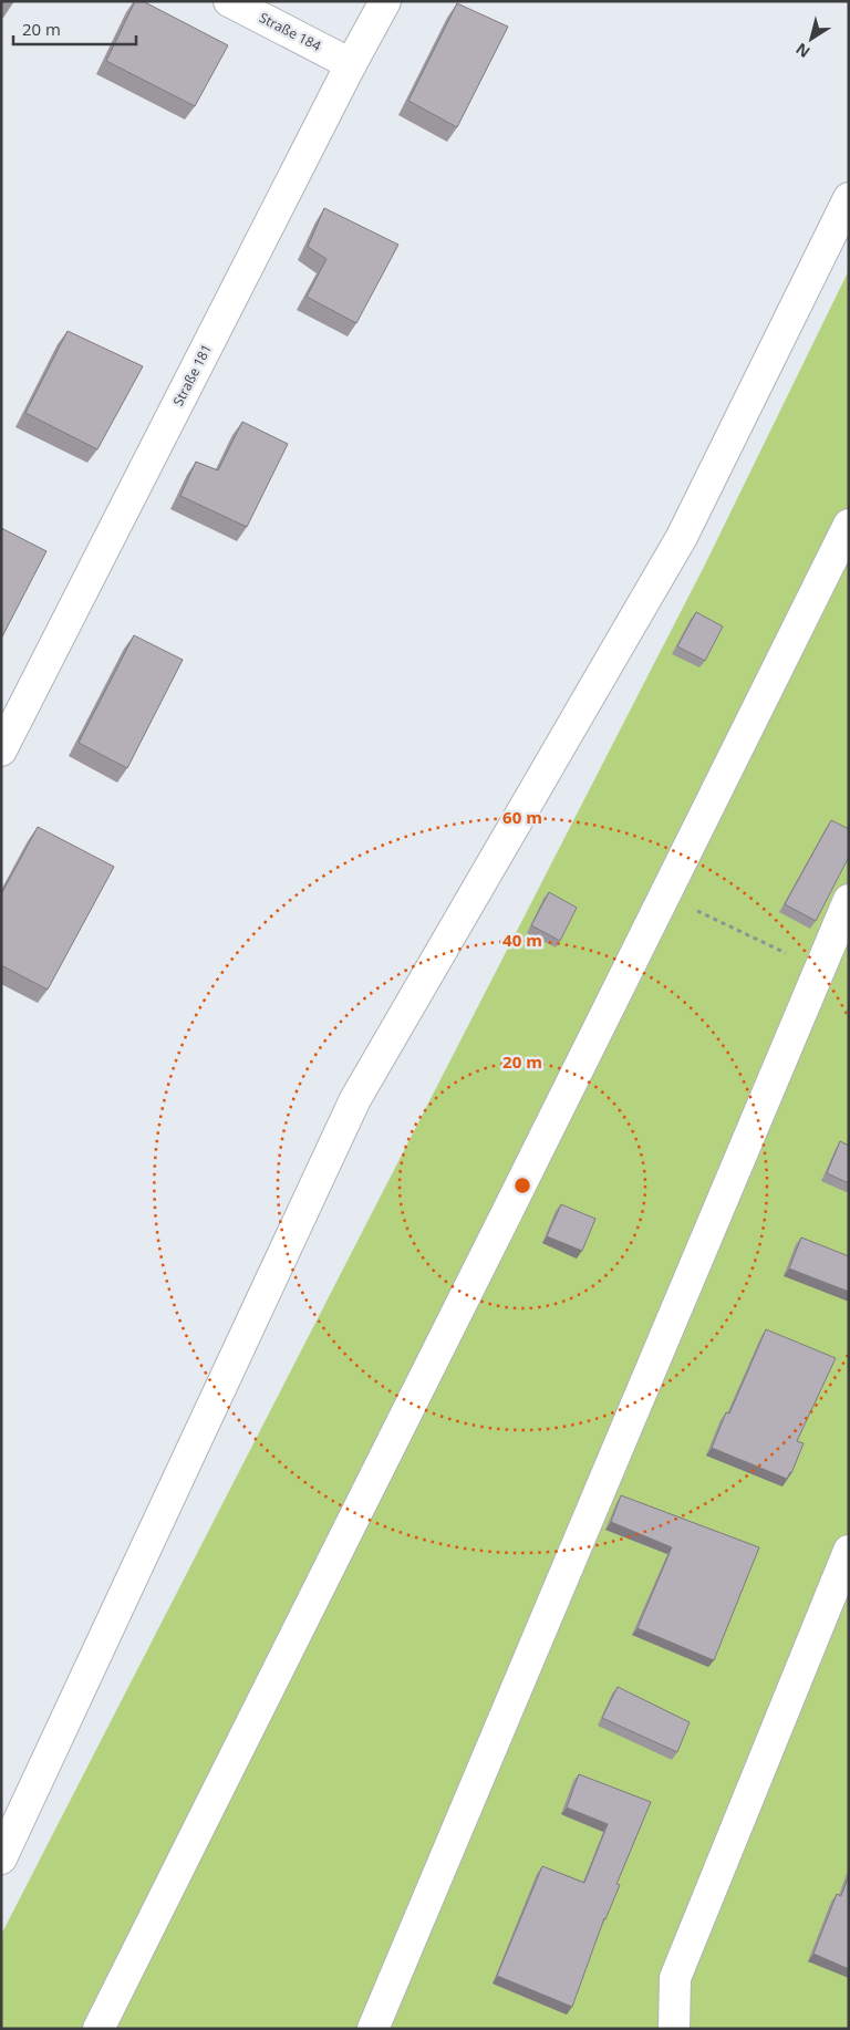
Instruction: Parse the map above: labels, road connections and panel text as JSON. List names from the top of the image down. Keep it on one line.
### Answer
{"streets":{"street":["Straße 184","Straße 181"]},"crossings":[["Straße 184","Straße 181"]],"scale_bar":"20 m","north":"bottom left","rings":["60 m","40 m","20 m"]}
